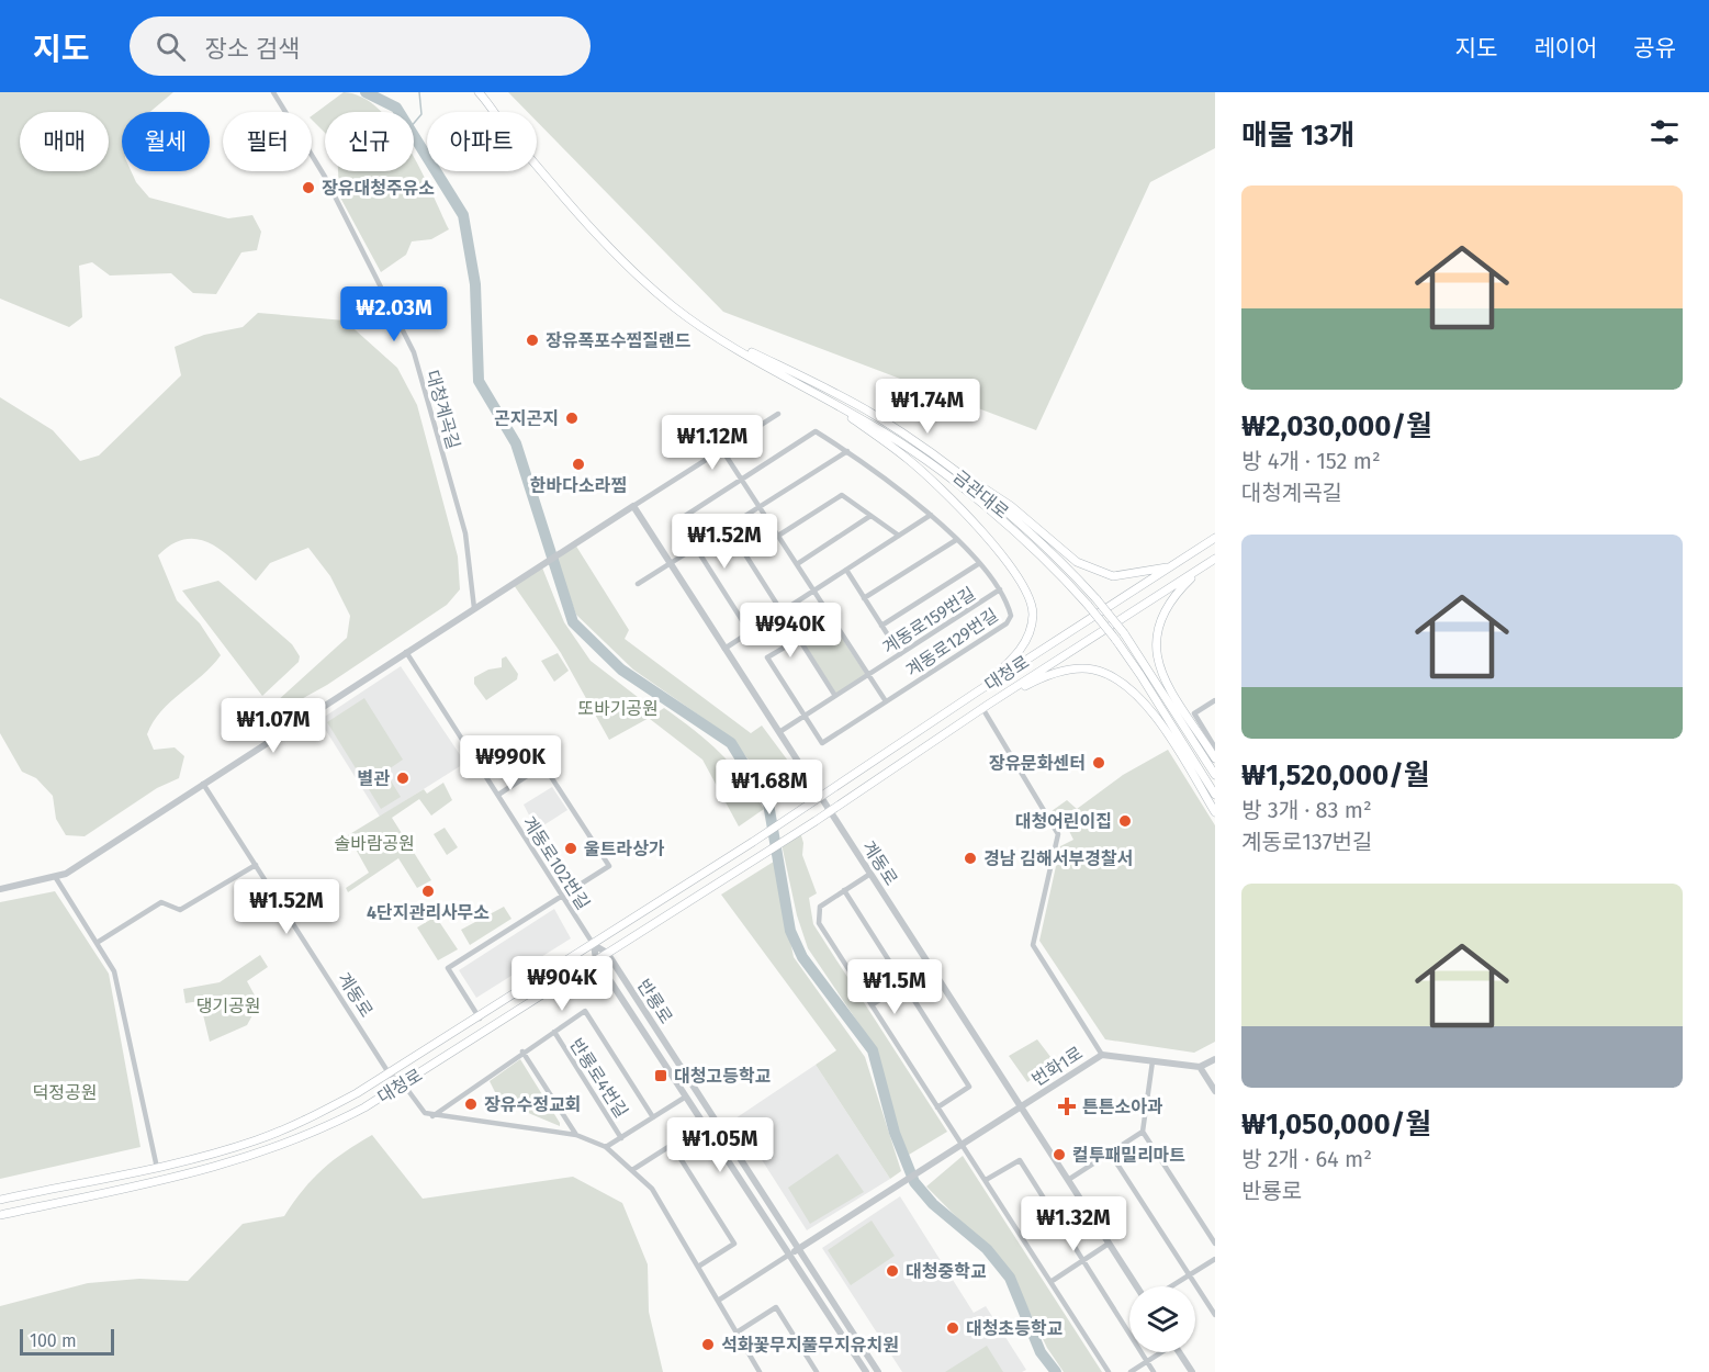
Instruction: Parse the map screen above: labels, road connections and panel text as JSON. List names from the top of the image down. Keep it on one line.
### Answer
{"streets":{"main road":["금관대로","대청로"],"street":["대청계곡길","계동로159번길","계동로129번길","계동로102번길","계동로","반룡로","번화1로","반룡로4번길"]},"crossings":[["계동로159번길","계동로129번길"],["계동로159번길","계동로"],["대청로","계동로102번길"],["대청로","계동로"],["대청로","반룡로"],["계동로102번길","반룡로"],["계동로","번화1로"],["계동로","반룡로4번길"],["반룡로","번화1로"]],"parks":["또바기공원","솔바람공원","댕기공원","덕정공원"],"places":{"other":["장유대청주유소","장유폭포수찜질랜드","곤지곤지","한바다소라찜","장유문화센터","별관","대청어린이집","울트라상가","경남 김해서부경찰서","4단지관리사무소","장유수정교회","컬투패밀리마트","대청중학교","대청초등학교","석화꽃무지풀무지유치원"],"transit":["대청고등학교"],"health":["튼튼소아과"]},"scale_bar":"100 m","page":{"header":"지도","search":"장소 검색","nav":["지도","레이어","공유"],"heading":"매물 13개","chip":["매매","월세","필터","신규","아파트"],"list":[{"name":"₩2,030,000/월","note":"방 4개 · 152 m² · 대청계곡길"},{"name":"₩1,520,000/월","note":"방 3개 · 83 m² · 계동로137번길"},{"name":"₩1,050,000/월","note":"방 2개 · 64 m² · 반룡로"}],"price":["₩2.03M","₩1.74M","₩1.12M","₩1.52M","₩940K","₩1.07M","₩990K","₩1.68M","₩1.52M","₩904K","₩1.5M","₩1.05M","₩1.32M"],"scale":"100 m"}}
